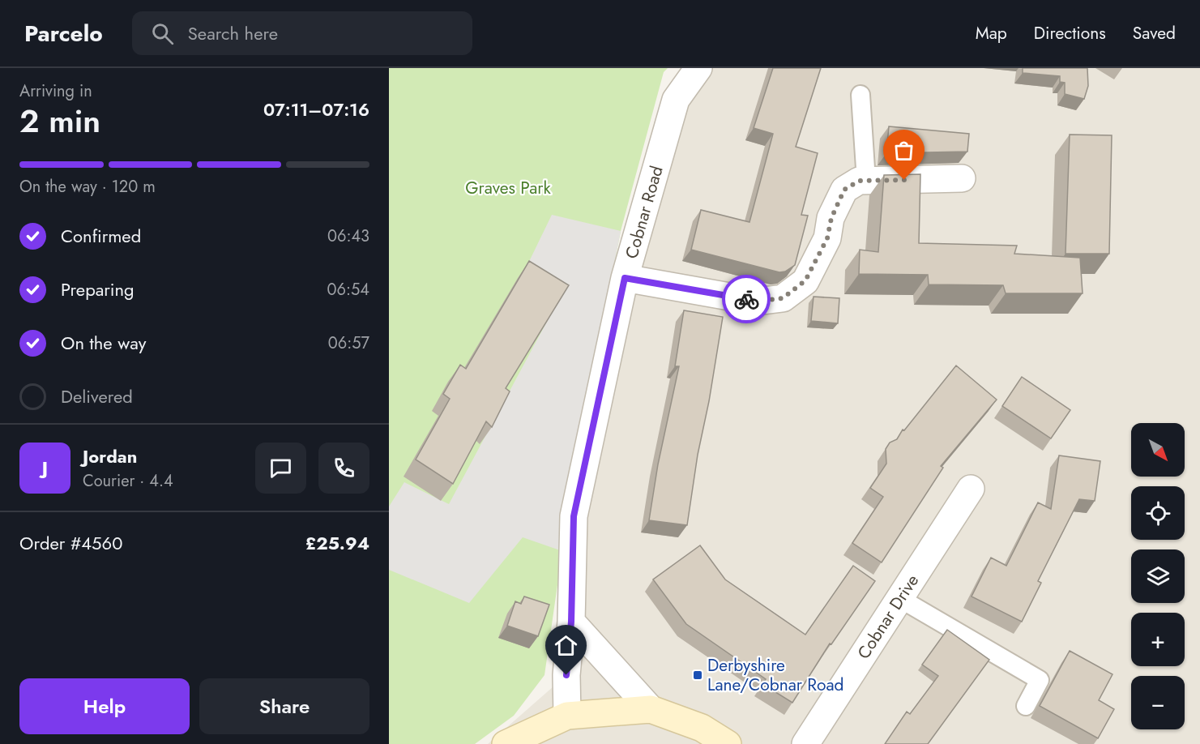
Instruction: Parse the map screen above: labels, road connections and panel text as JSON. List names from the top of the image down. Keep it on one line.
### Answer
{"streets":{"street":["Cobnar Road","Cobnar Drive"]},"parks":["Graves Park"],"places":{"transit":["Derbyshire Lane/Cobnar Road"]},"north":"bottom right","page":{"header":"Parcelo","search":"Search here","nav":["Map","Directions","Saved"],"heading":["2 min","Arriving in","07:11–07:16"],"panel":["Jordan","Courier · 4.4","Order #4560","£25.94"],"bar":"On the way · 120 m","list":[["Confirmed","06:43"],["Preparing","06:54"],["On the way","06:57"],"Delivered"],"map_buttons":["+","−"],"round":"J","buttons":["Help","Share"]}}
